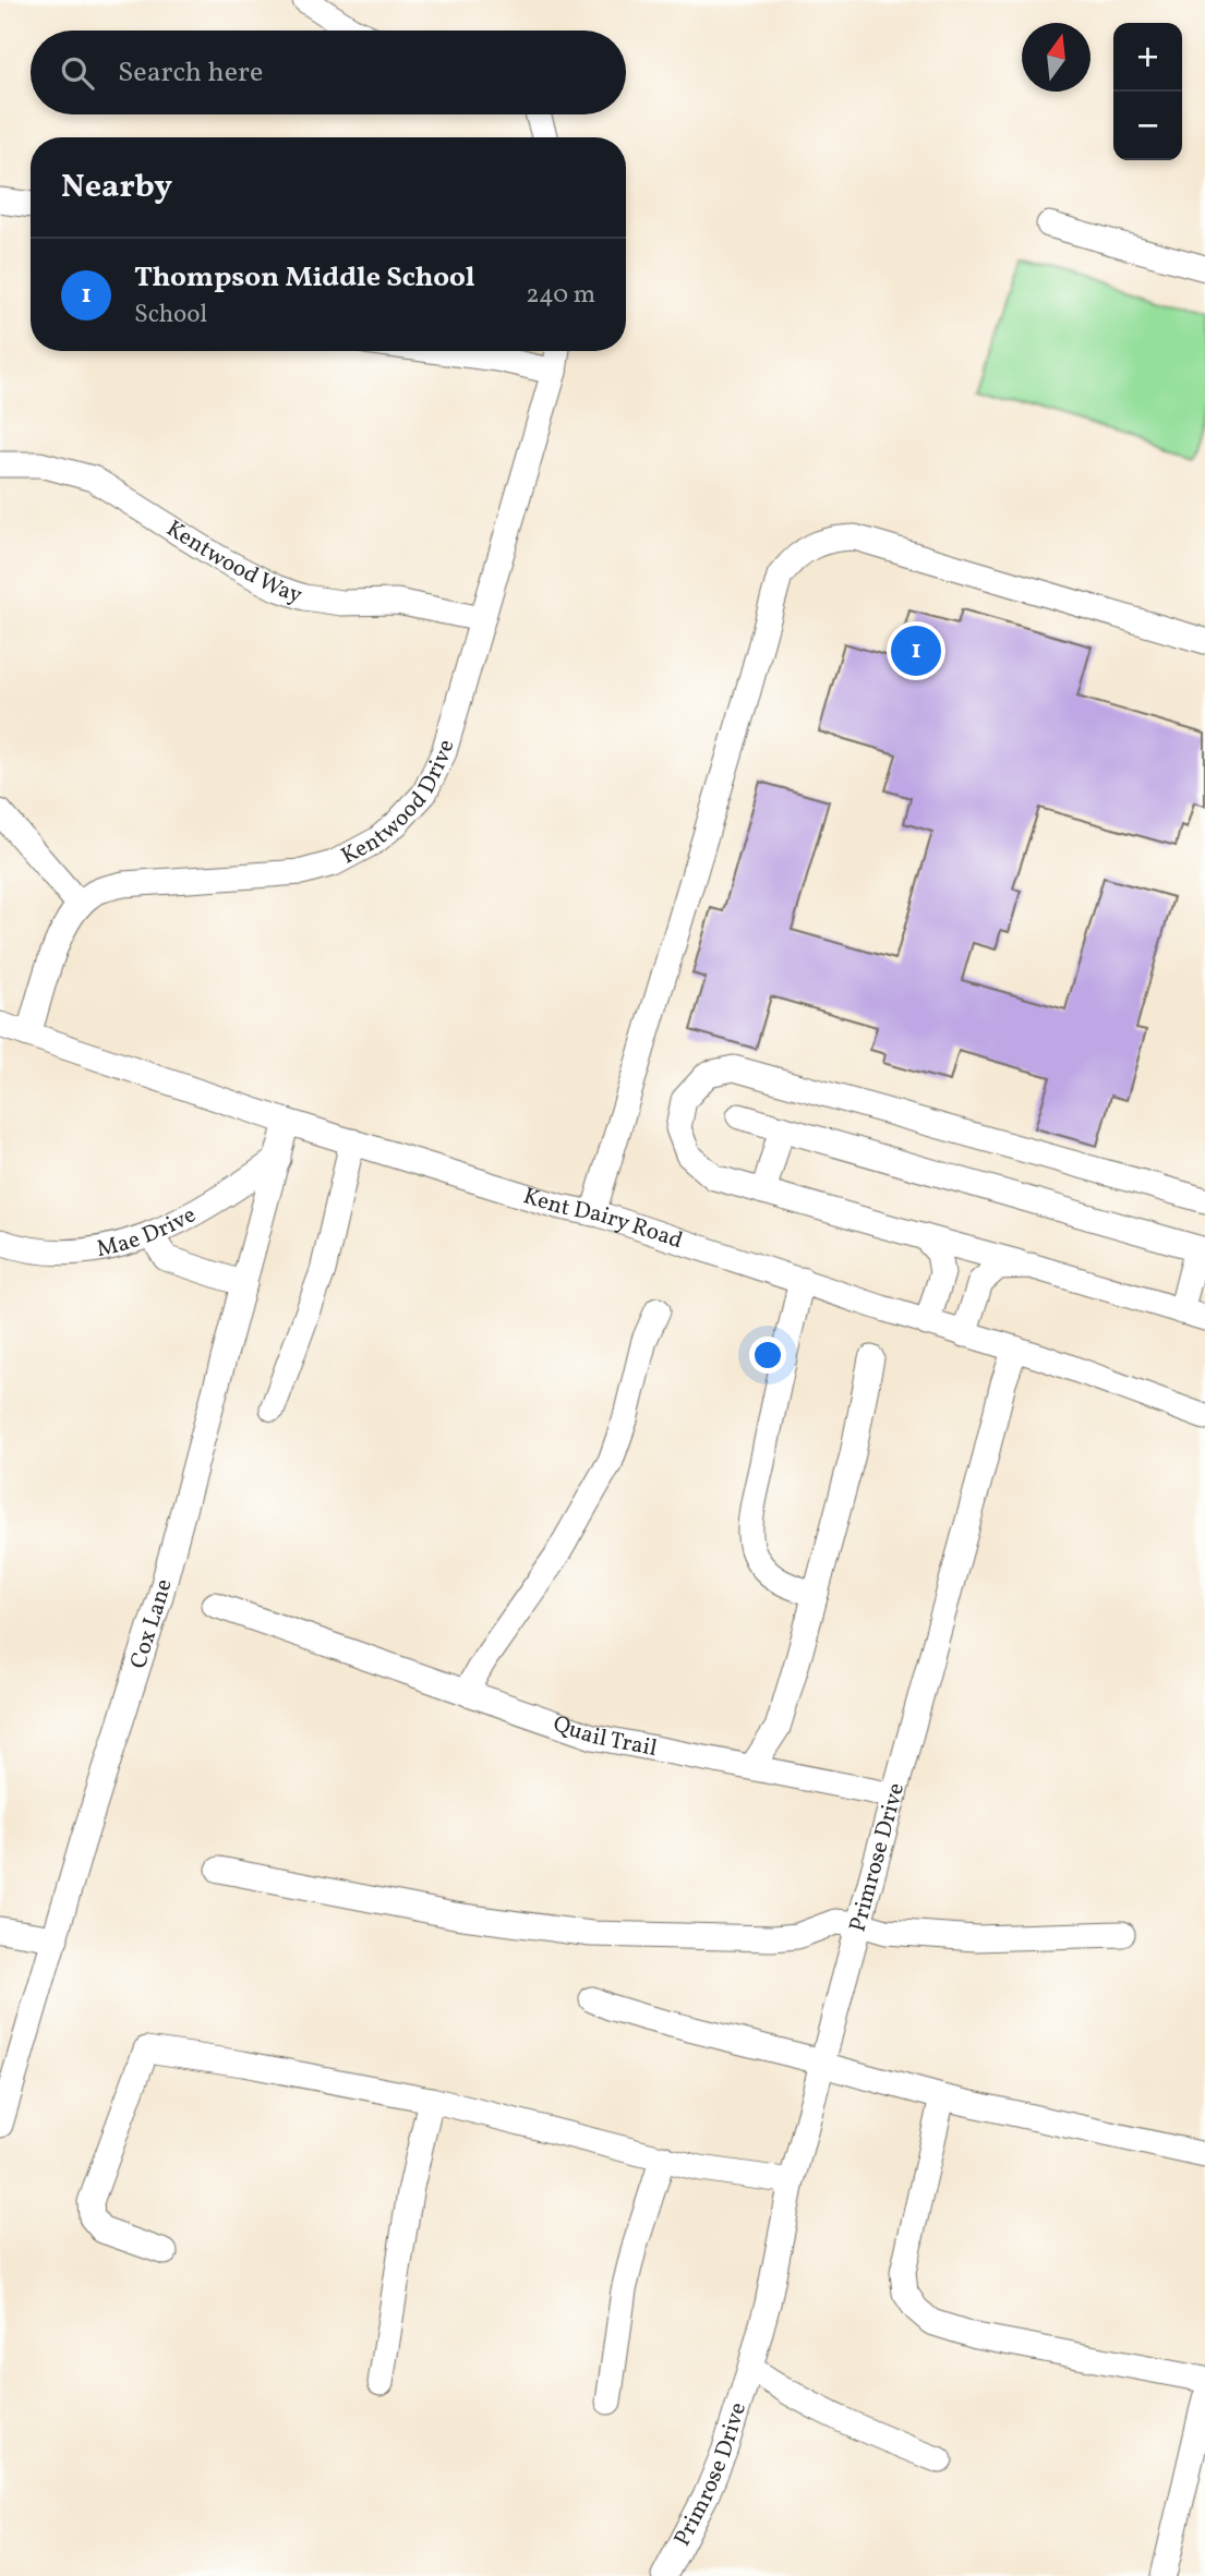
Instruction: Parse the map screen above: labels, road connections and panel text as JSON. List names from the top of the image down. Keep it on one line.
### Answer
{"streets":{"street":["Kentwood Way","Kentwood Drive","Kent Dairy Road","Mae Drive","Cox Lane","Quail Trail","Primrose Drive"]},"crossings":[["Kentwood Way","Kentwood Drive"],["Kent Dairy Road","Cox Lane"],["Kent Dairy Road","Primrose Drive"],["Mae Drive","Cox Lane"],["Quail Trail","Primrose Drive"]],"north":"top","page":{"map_buttons":["+","−"],"search":"Search here","heading":"Nearby","list":[{"mark":"1","name":"Thompson Middle School","note":"School","value":"240 m"}],"pins":"1"}}
